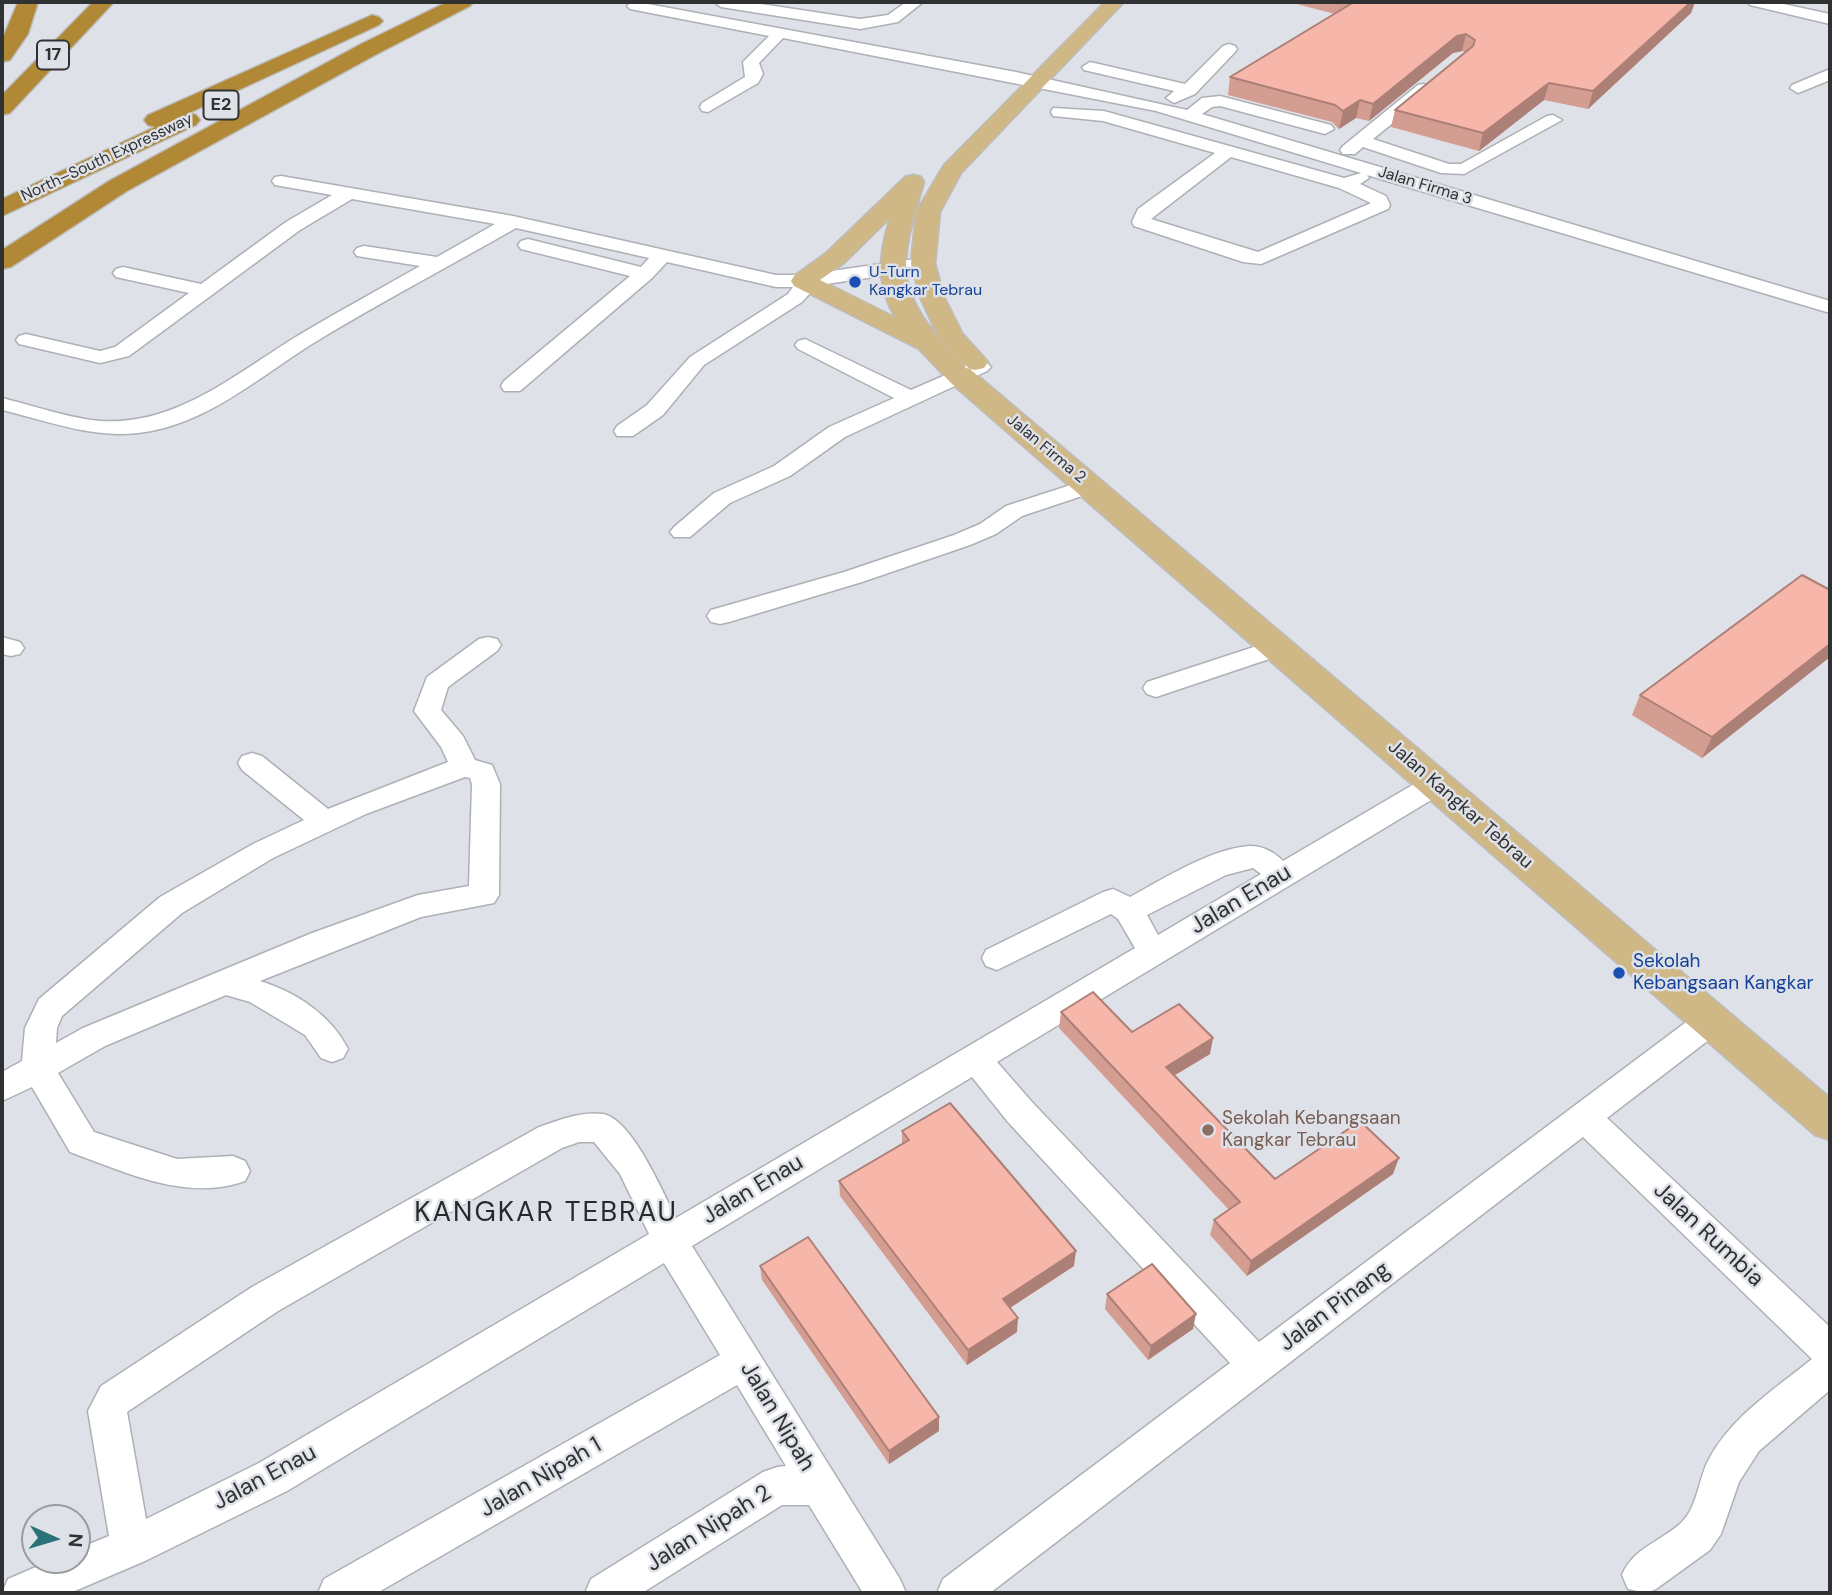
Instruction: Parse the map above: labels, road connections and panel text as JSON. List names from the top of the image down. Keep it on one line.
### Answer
{"streets":{"highway":["17","E2","North–South Expressway"],"main road":["Jalan Firma 2","Jalan Kangkar Tebrau"],"street":["Jalan Firma 3","Jalan Enau","Jalan Rumbia","Jalan Pinang","Jalan Nipah","Jalan Nipah 1","Jalan Nipah 2"]},"crossings":[["Jalan Firma 3","Jalan Firma 2"],["Jalan Firma 2","Jalan Kangkar Tebrau"],["Jalan Kangkar Tebrau","Jalan Enau"],["Jalan Kangkar Tebrau","Jalan Pinang"],["Jalan Enau","Jalan Nipah"],["Jalan Rumbia","Jalan Pinang"],["Jalan Nipah","Jalan Nipah 1"],["Jalan Nipah","Jalan Nipah 2"]],"districts":["KANGKAR TEBRAU"],"places":["U-Turn Kangkar Tebrau","Sekolah Kebangsaan Kangkar","Sekolah Kebangsaan Kangkar Tebrau"],"north":"right"}
